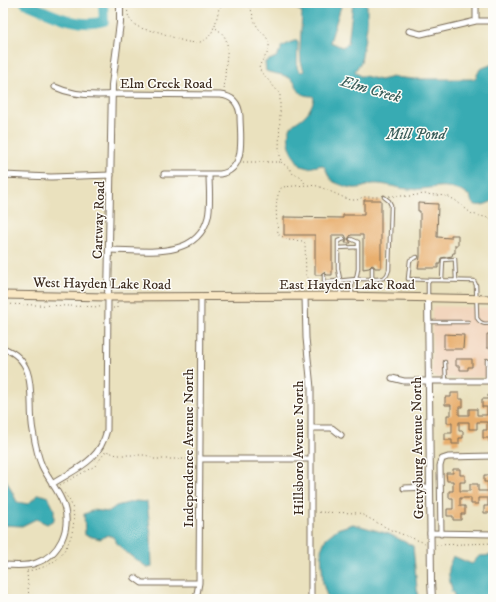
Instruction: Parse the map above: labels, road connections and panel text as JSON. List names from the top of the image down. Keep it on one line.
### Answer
{"streets":{"main road":["West Hayden Lake Road","East Hayden Lake Road"],"street":["Elm Creek Road","Cartway Road","Independence Avenue North","Hillsboro Avenue North","Gettysburg Avenue North"]},"crossings":[["Elm Creek Road","Cartway Road"],["Cartway Road","West Hayden Lake Road"],["West Hayden Lake Road","East Hayden Lake Road"],["West Hayden Lake Road","Independence Avenue North"],["East Hayden Lake Road","Independence Avenue North"],["East Hayden Lake Road","Hillsboro Avenue North"],["East Hayden Lake Road","Gettysburg Avenue North"]],"water":["Elm Creek","Mill Pond"]}
